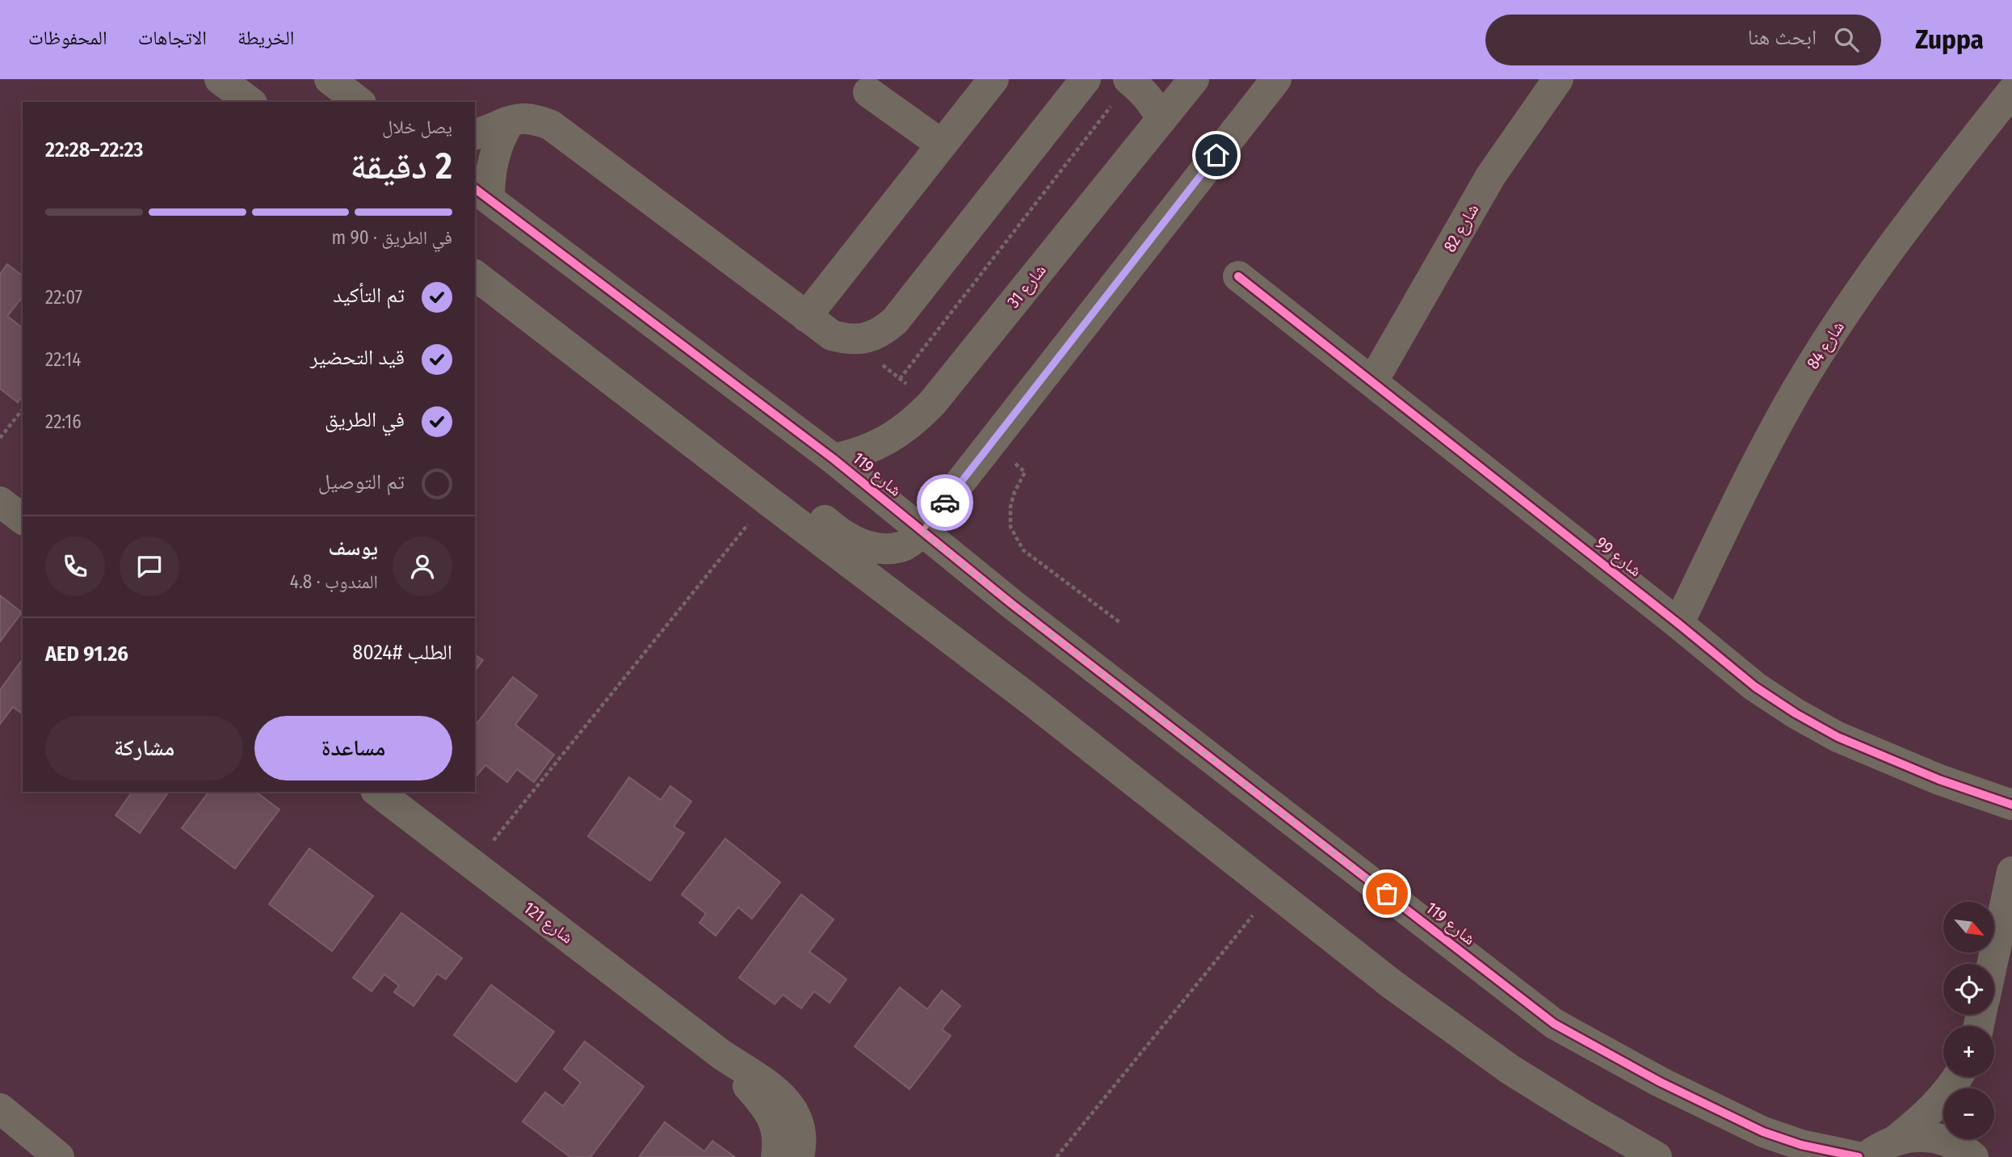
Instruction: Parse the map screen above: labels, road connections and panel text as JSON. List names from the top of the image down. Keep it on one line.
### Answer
{"streets":{"street":["شارع 82","شارع 31","شارع 84","شارع 119","شارع 99","شارع 121"]},"crossings":[["شارع 82","شارع 99"],["شارع 31","شارع 119"],["شارع 84","شارع 99"]],"north":"bottom right","page":{"header":"Zuppa","search":"ابحث هنا","nav":["الخريطة","الاتجاهات","المحفوظات"],"heading":["2 دقيقة","يصل خلال","22:23–22:28"],"panel":["يوسف","المندوب · 4.8","الطلب #8024","AED 91.26"],"bar":"في الطريق · 90 m","list":[["تم التأكيد","22:07"],["قيد التحضير","22:14"],["في الطريق","22:16"],"تم التوصيل"],"buttons":["مساعدة","مشاركة"],"map_buttons":["+","−"]}}
